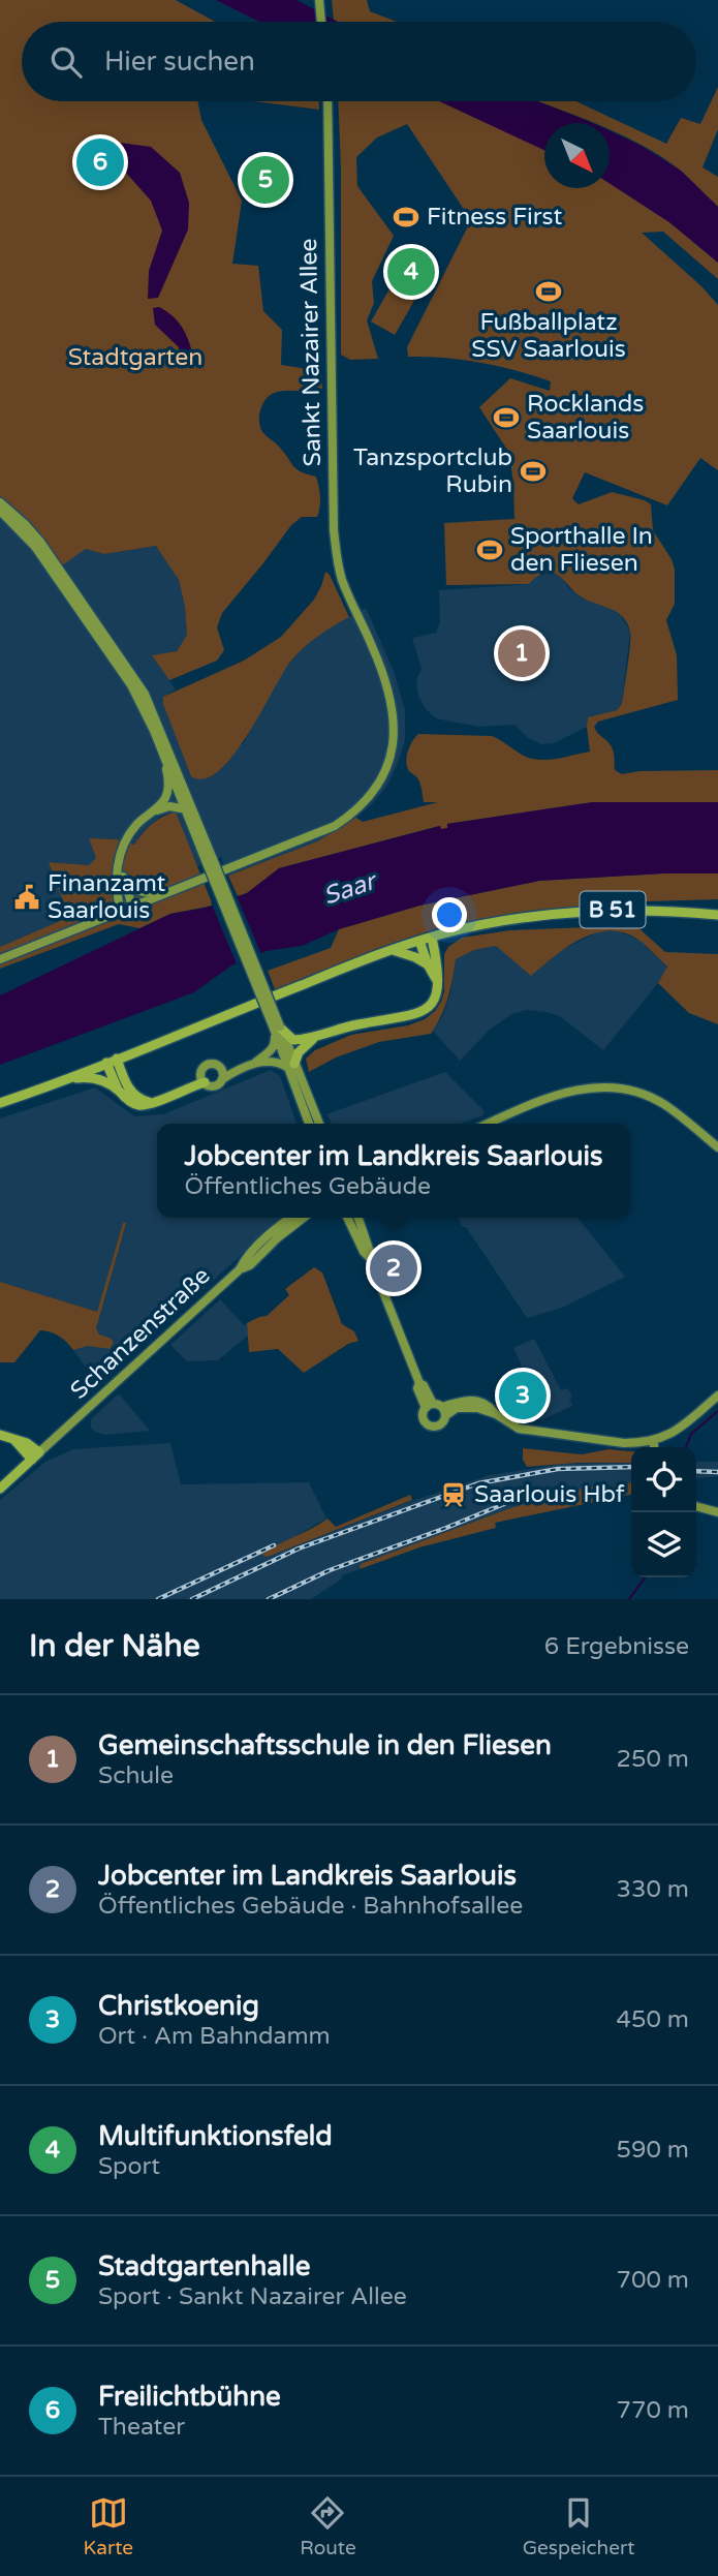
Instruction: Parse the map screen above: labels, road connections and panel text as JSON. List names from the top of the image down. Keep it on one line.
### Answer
{"streets":{"main road":["B 51"],"street":["Sankt Nazairer Allee","Schanzenstraße"]},"water":["Saar"],"parks":["Stadtgarten"],"places":{"sports":["Fitness First","Fußballplatz SSV Saarlouis","Rocklands Saarlouis","Tanzsportclub Rubin","Sporthalle In den Fliesen"],"public building":["Finanzamt Saarlouis"],"station":["Saarlouis Hbf"]},"north":"bottom right","page":{"search":"Hier suchen","pins":["6","5","4","1","2","3"],"popup":["Jobcenter im Landkreis Saarlouis","Öffentliches Gebäude"],"heading":["In der Nähe","6 Ergebnisse"],"list":[{"mark":"1","name":"Gemeinschaftsschule in den Fliesen","note":"Schule","value":"250 m"},{"mark":"2","name":"Jobcenter im Landkreis Saarlouis","note":"Öffentliches Gebäude · Bahnhofsallee","value":"330 m"},{"mark":"3","name":"Christkoenig","note":"Ort · Am Bahndamm","value":"450 m"},{"mark":"4","name":"Multifunktionsfeld","note":"Sport","value":"590 m"},{"mark":"5","name":"Stadtgartenhalle","note":"Sport · Sankt Nazairer Allee","value":"700 m"},{"mark":"6","name":"Freilichtbühne","note":"Theater","value":"770 m"}],"nav":["Karte","Route","Gespeichert"]}}
